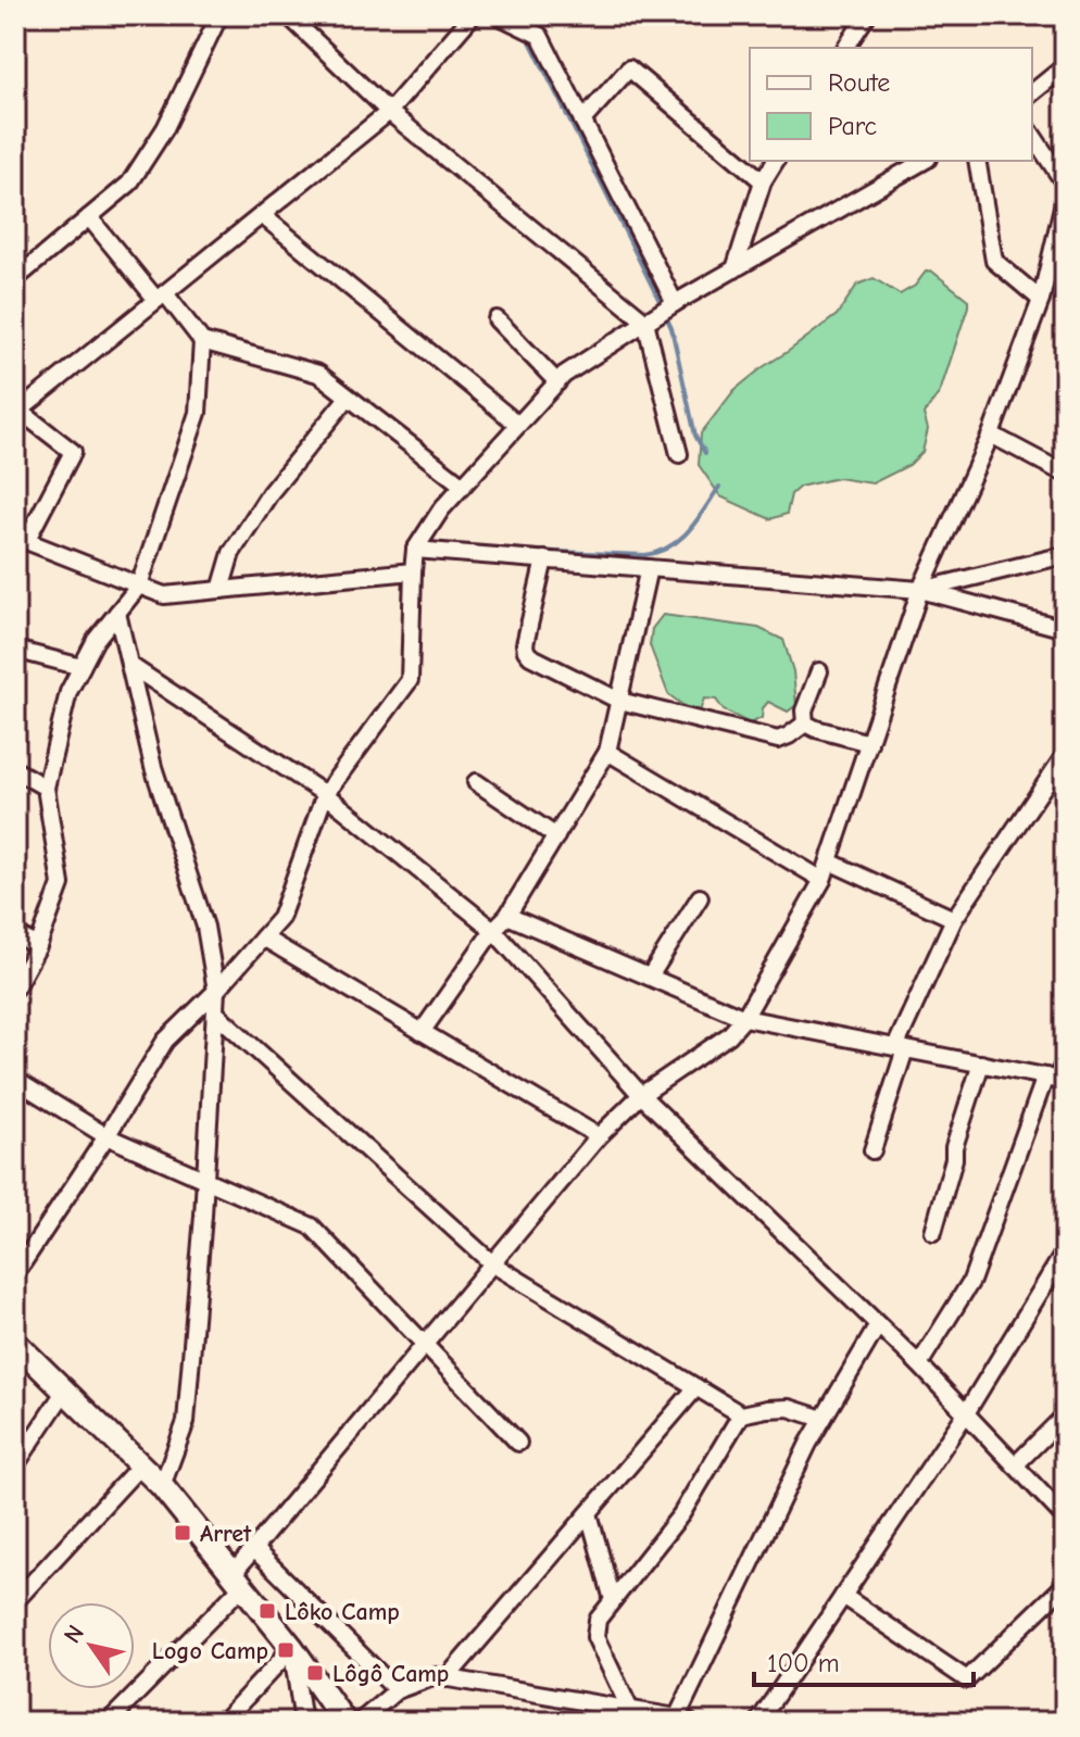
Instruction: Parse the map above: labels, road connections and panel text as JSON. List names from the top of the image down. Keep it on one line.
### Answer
{"places":{"transit":["Arret","Lôko Camp","Logo Camp","Lôgô Camp"]},"legend":["Route","Parc"],"scale_bar":"100 m","north":"top left"}
